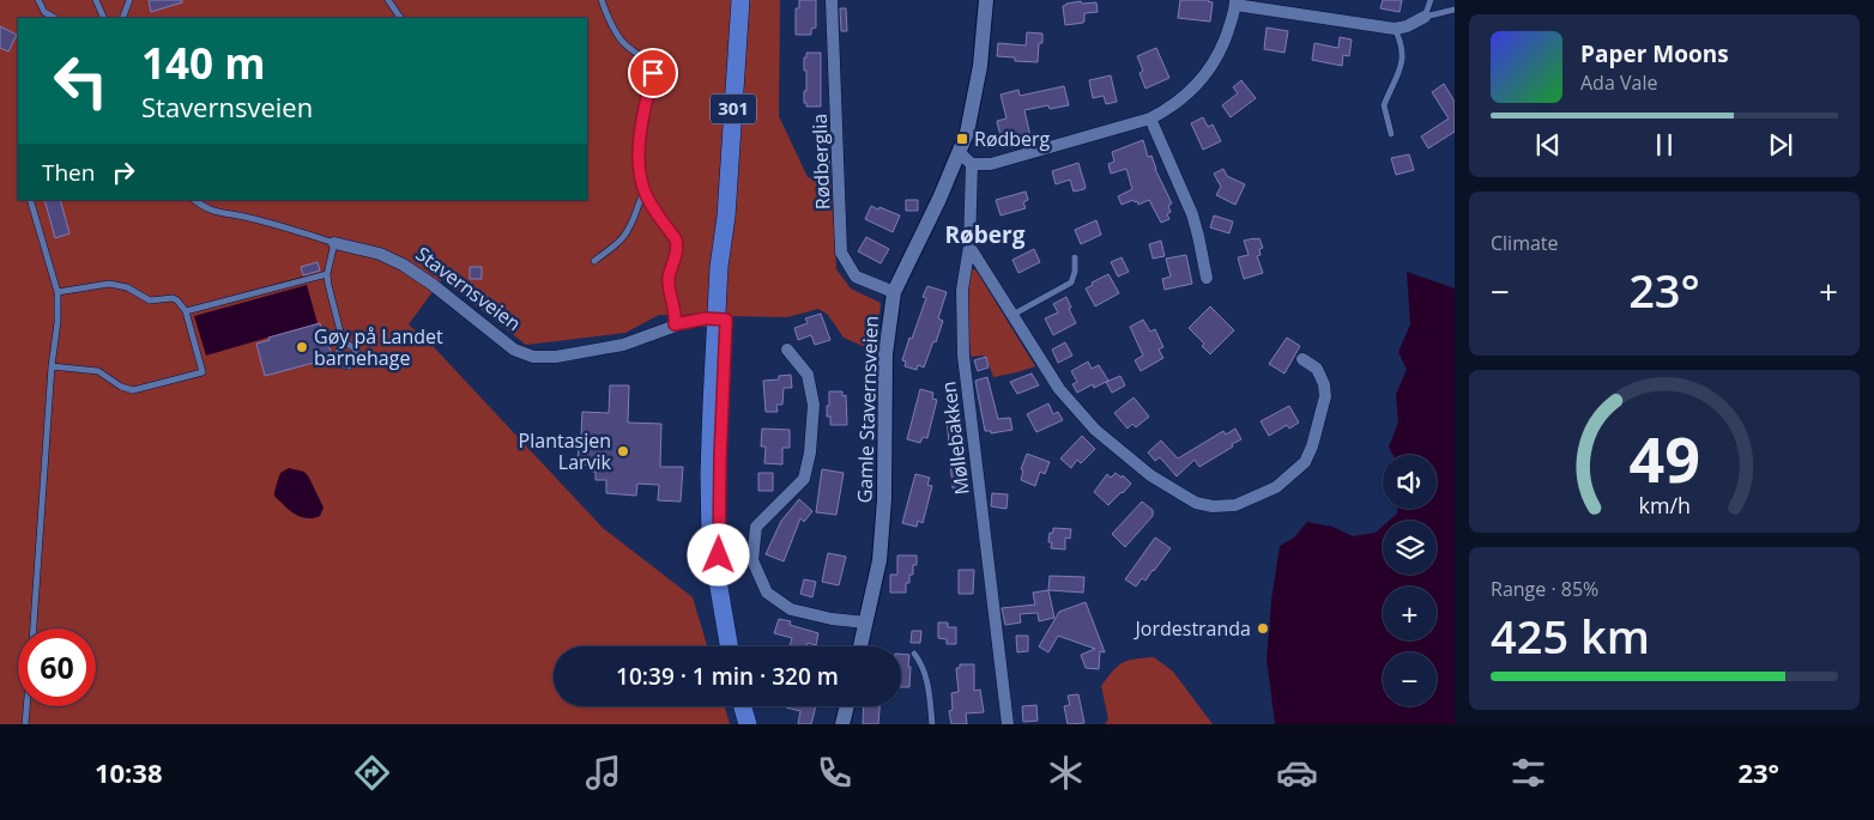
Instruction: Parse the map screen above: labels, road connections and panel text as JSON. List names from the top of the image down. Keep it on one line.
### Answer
{"streets":{"main road":["301"],"street":["Rødberglia","Stavernsveien","Gamle Stavernsveien","Møllebakken"]},"crossings":[["301","Stavernsveien"],["Rødberglia","Gamle Stavernsveien"]],"districts":["Røberg"],"places":{"transit":["Rødberg"],"other":["Gøy på Landet barnehage","Plantasjen Larvik","Jordestranda"]},"page":{"turn":["140 m","Stavernsveien"],"song":["Paper Moons","Ada Vale"],"then":"Then","tile":["Climate",["Range · 85%","425 km"]],"heat":["−","23°","+"],"map_buttons":["+","−"],"limit":"60","trip":"10:39 · 1 min · 320 m","tabs":["10:38","23°"],"gauge":["49","km/h"]}}
